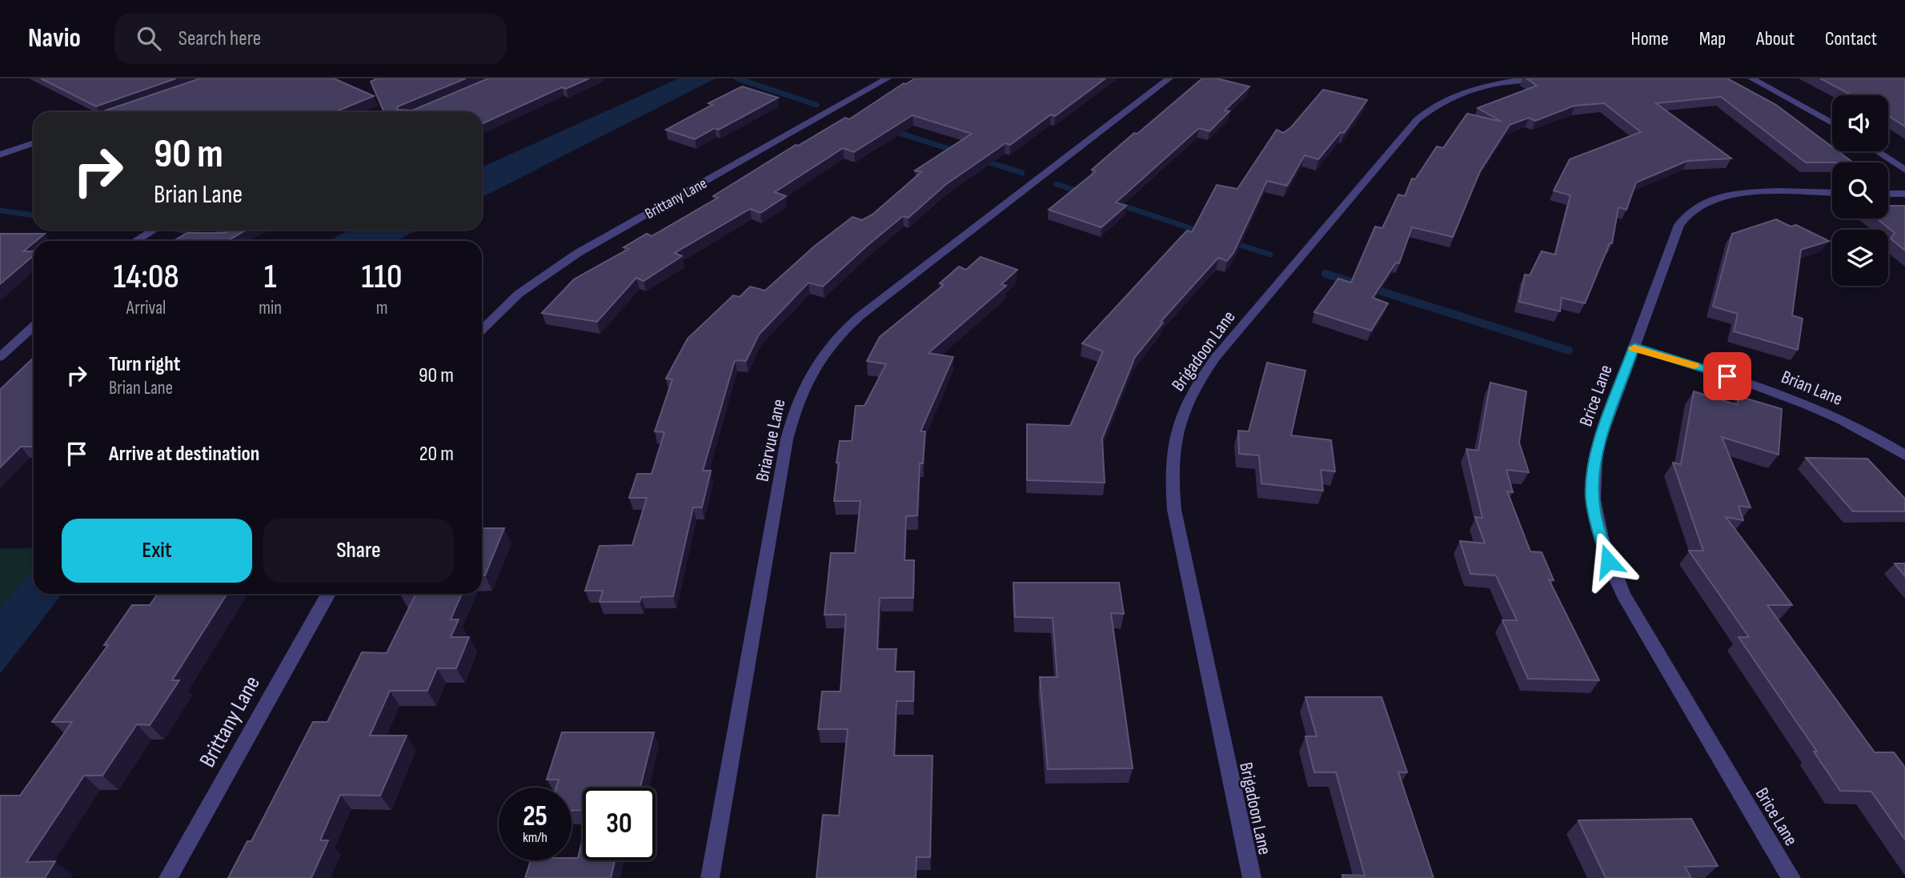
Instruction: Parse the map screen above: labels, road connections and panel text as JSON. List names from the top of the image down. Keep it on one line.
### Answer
{"streets":{"street":["Brittany Lane","Brigadoon Lane","Brian Lane","Brice Lane","Briarvue Lane"]},"crossings":[["Brian Lane","Brice Lane"]],"page":{"header":"Navio","search":"Search here","nav":["Home","Map","About","Contact"],"turn":["90 m","Brian Lane"],"eta":["14:08","Arrival","1","min","110","m"],"list":[{"name":"Turn right","note":"Brian Lane","value":"90 m"},{"name":"Arrive at destination","value":"20 m"}],"buttons":["Exit","Share"],"speed":"25 km/h","limit":"30"}}
